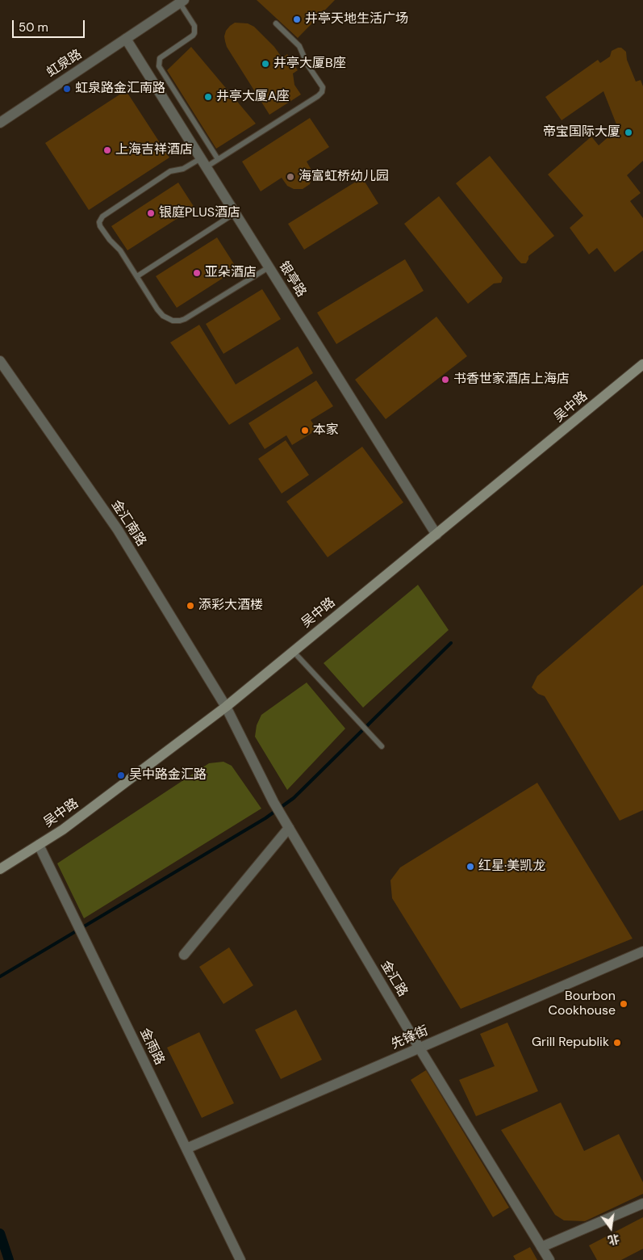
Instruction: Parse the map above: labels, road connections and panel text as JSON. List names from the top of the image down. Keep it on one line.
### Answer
{"streets":{"main road":["吴中路"],"street":["虹泉路","银亭路","金汇南路","金汇路","先锋街","金雨路"]},"crossings":[["虹泉路","银亭路"],["银亭路","吴中路"],["吴中路","金汇南路"],["吴中路","金汇路"],["吴中路","金雨路"],["金汇南路","金汇路"],["金汇路","先锋街"],["先锋街","金雨路"]],"places":["井亭天地生活广场","井亭大厦B座","虹泉路金汇南路","井亭大厦A座","帝宝国际大厦","上海吉祥酒店","海富虹桥幼儿园","银庭PLUS酒店","亚朵酒店","书香世家酒店上海店","本家","添彩大酒楼","吴中路金汇路","红星·美凯龙","Bourbon Cookhouse","Grill Republik"],"scale_bar":"50 m","north":"bottom"}
